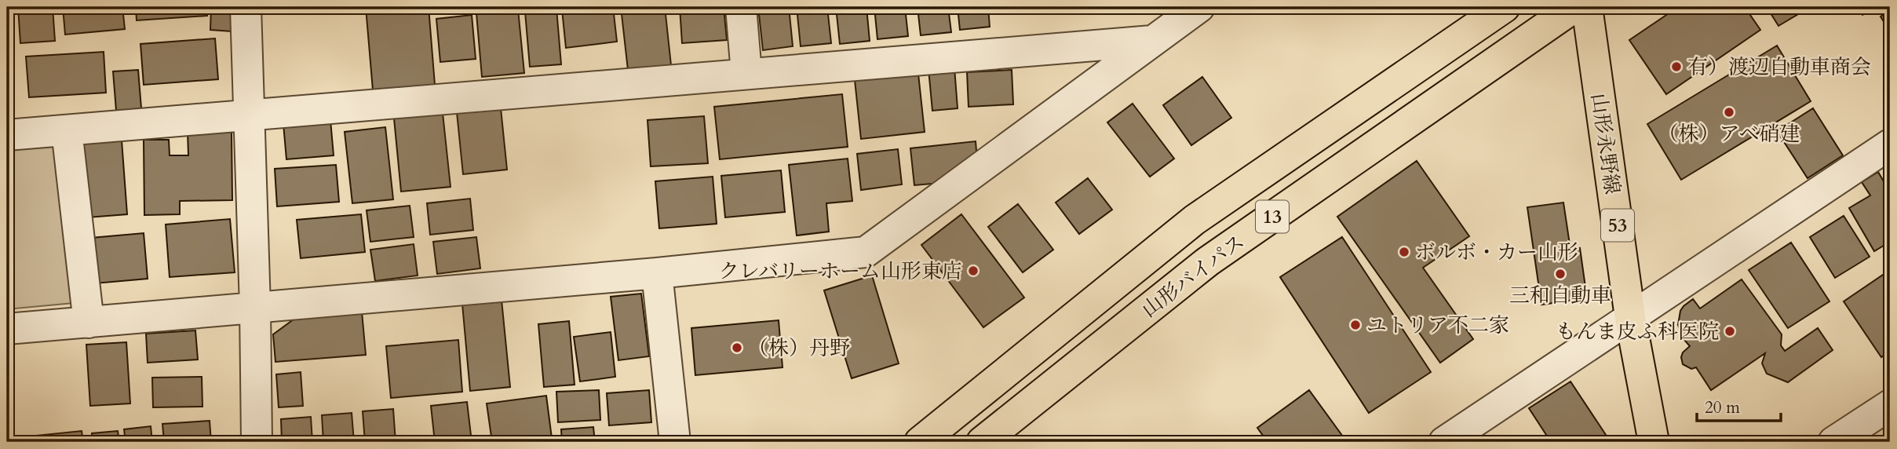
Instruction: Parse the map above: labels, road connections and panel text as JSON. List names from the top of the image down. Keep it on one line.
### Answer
{"streets":{"main road":["山形永野線","13","53","山形バイパス"]},"places":["有）渡辺自動車商会","（株）アベ硝建","ボルボ・カー山形","クレバリーホーム山形東店","三和自動車","ユトリア不二家","もんま皮ふ科医院","（株）丹野"],"scale_bar":"20 m"}
